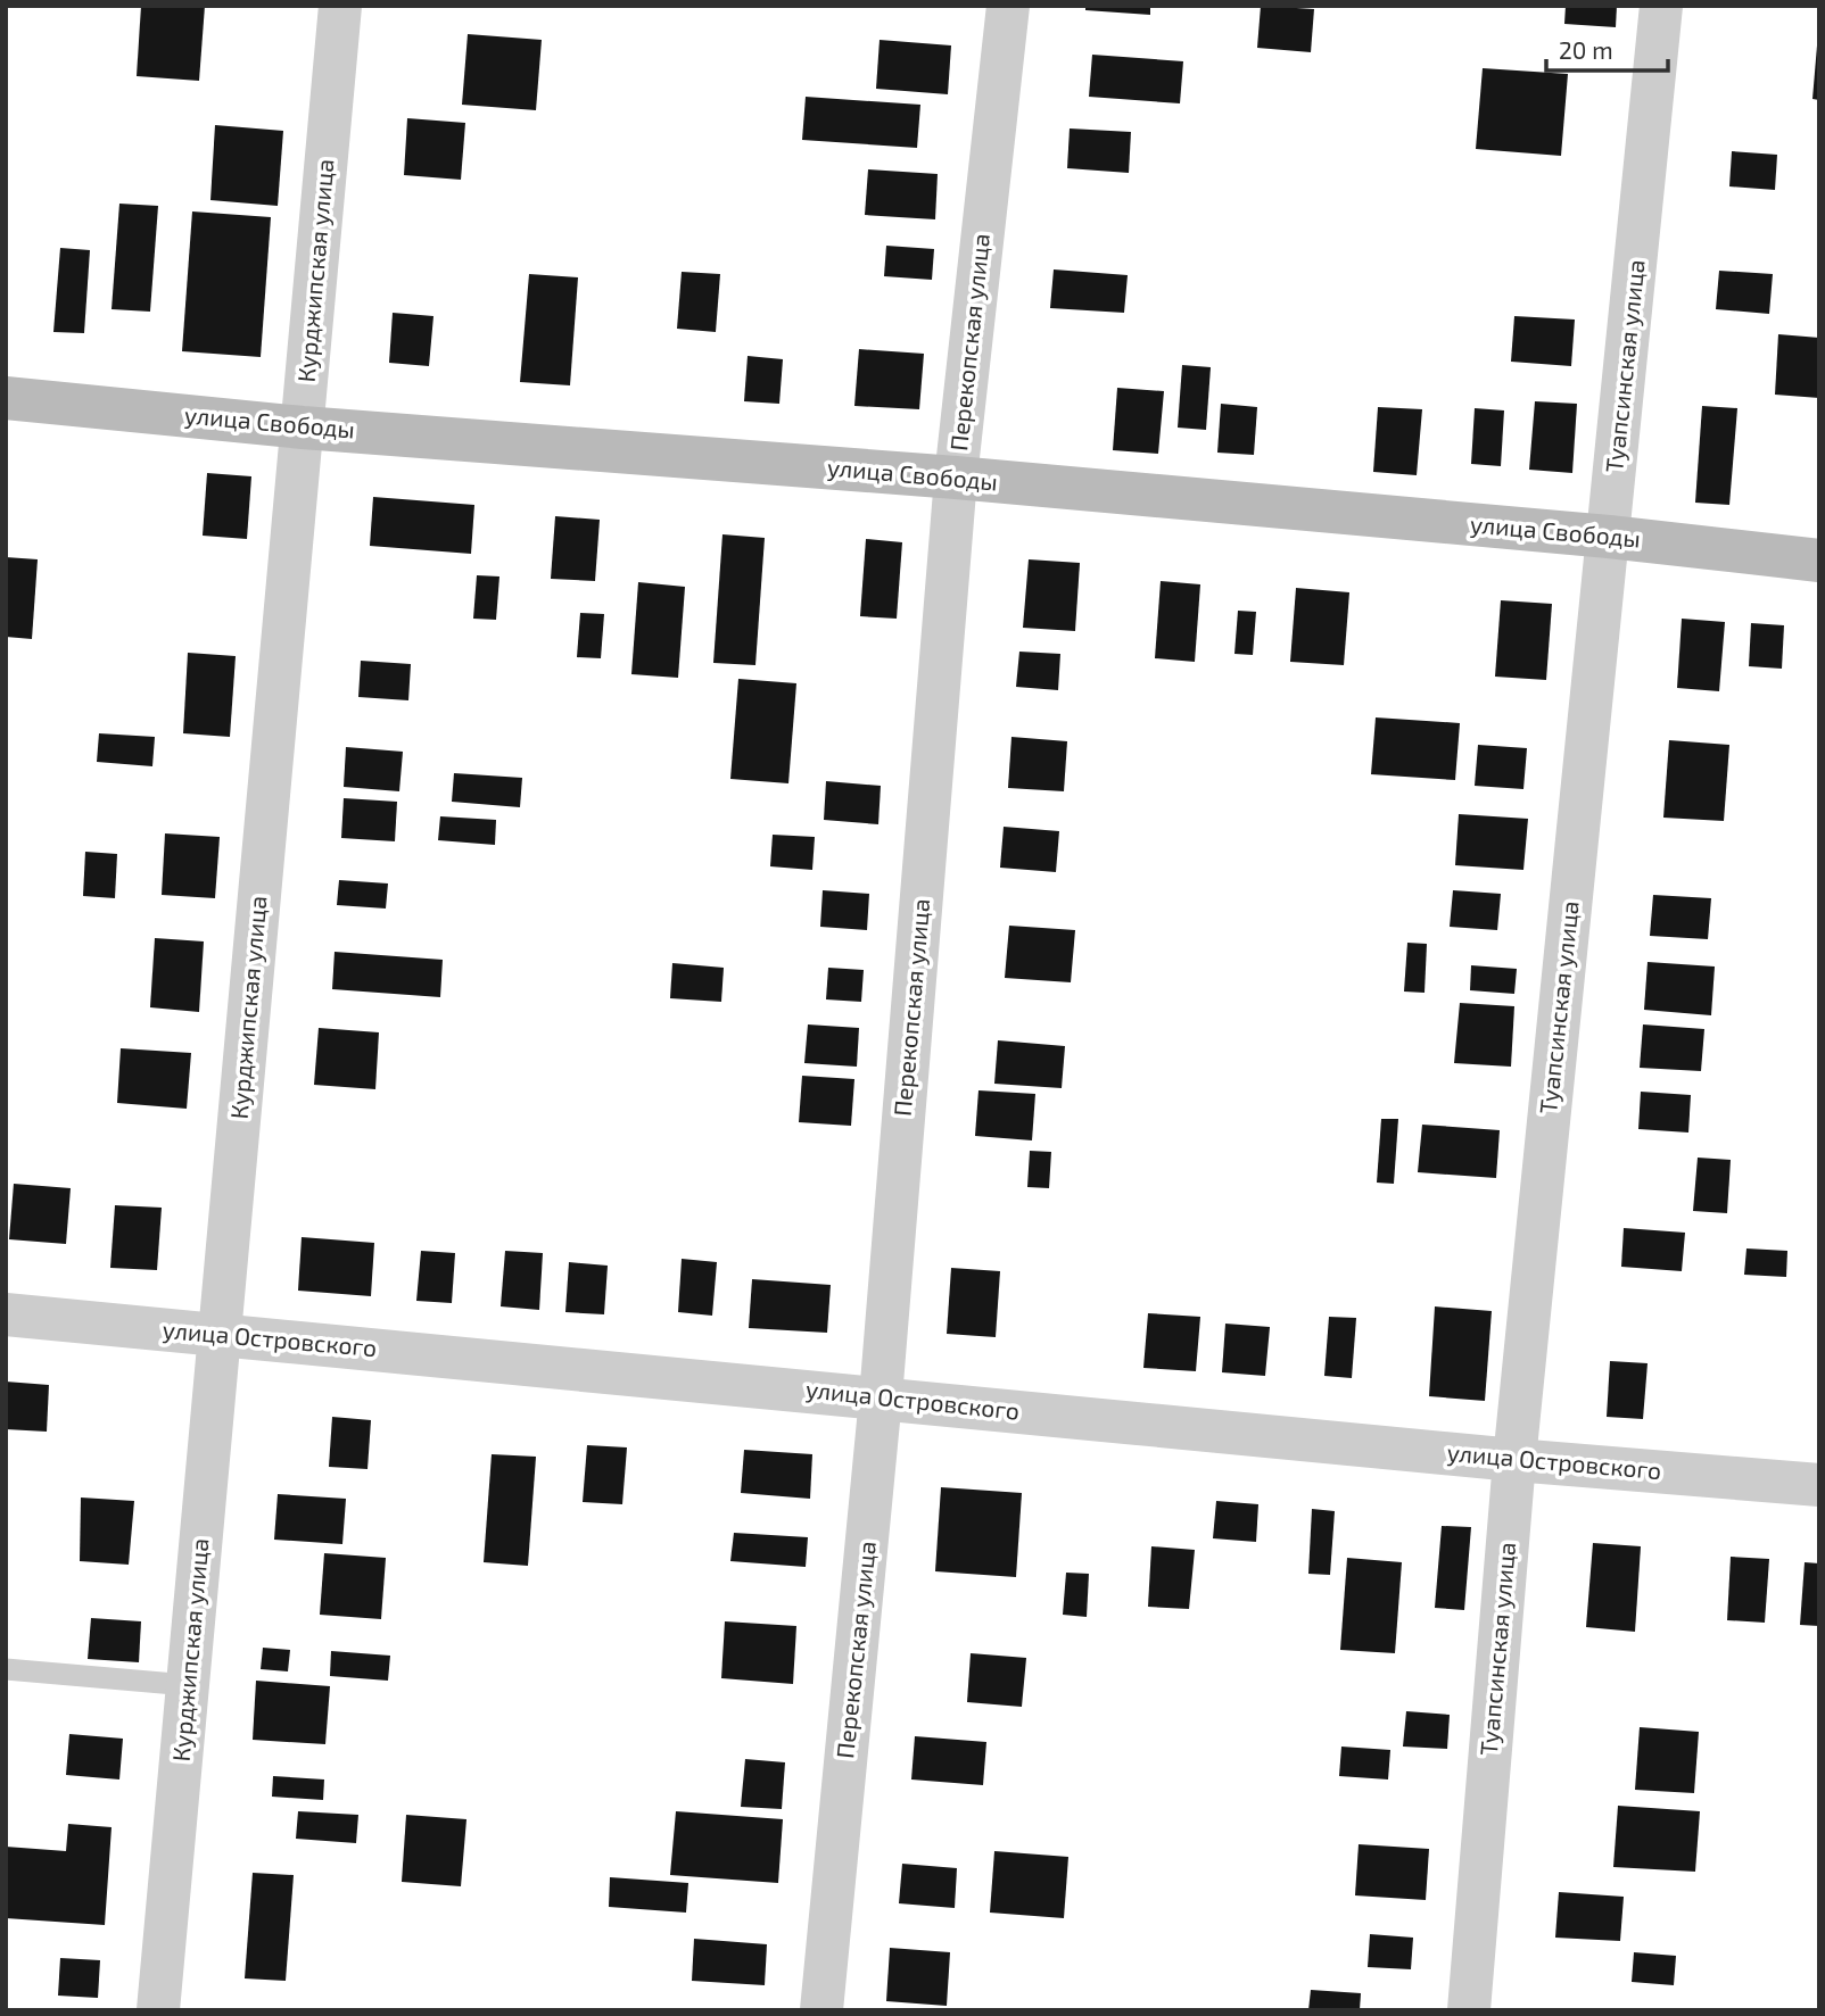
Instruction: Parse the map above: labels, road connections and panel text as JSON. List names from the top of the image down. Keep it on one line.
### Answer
{"streets":{"street":["Курджипская улица","Перекопская улица","Туапсинская улица","улица Свободы","улица Островского"]},"crossings":[["Курджипская улица","улица Свободы"],["Курджипская улица","улица Островского"],["Перекопская улица","улица Свободы"],["Перекопская улица","улица Островского"],["Туапсинская улица","улица Свободы"],["Туапсинская улица","улица Островского"]],"scale_bar":"20 m"}
